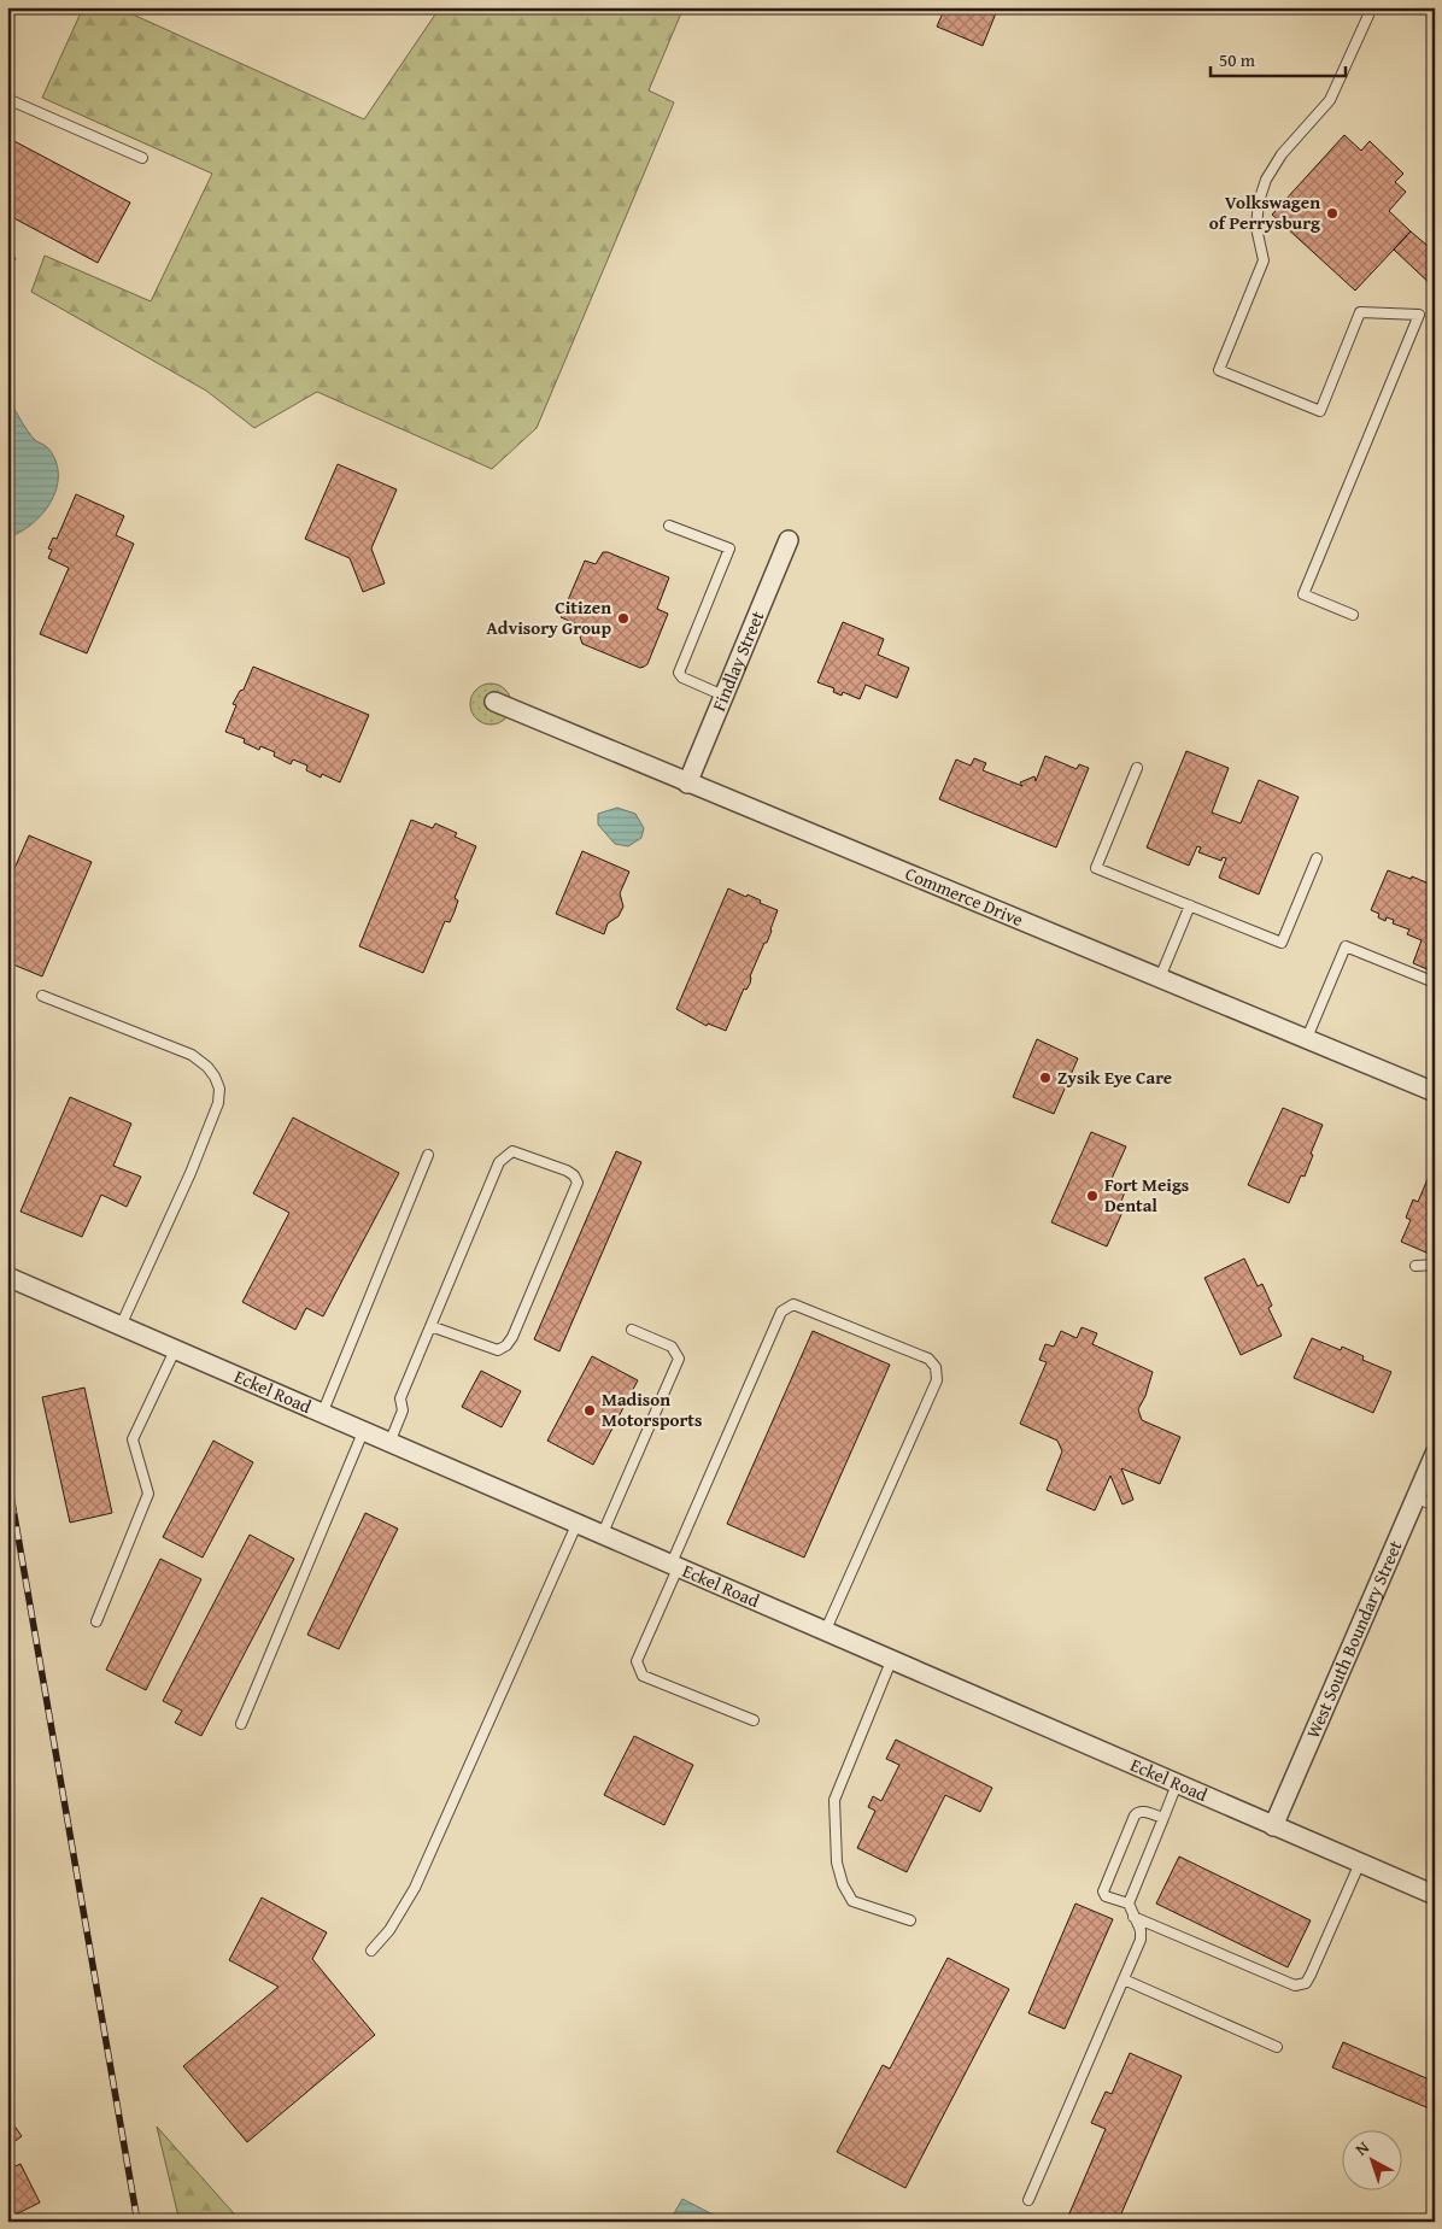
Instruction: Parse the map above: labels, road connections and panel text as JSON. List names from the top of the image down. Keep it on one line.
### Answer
{"streets":{"street":["Findlay Street","Commerce Drive","Eckel Road","West South Boundary Street"]},"crossings":[["Findlay Street","Commerce Drive"],["Eckel Road","West South Boundary Street"]],"places":["Volkswagen of Perrysburg","Citizen Advisory Group","Zysik Eye Care","Fort Meigs Dental","Madison Motorsports"],"scale_bar":"50 m","north":"top left"}
